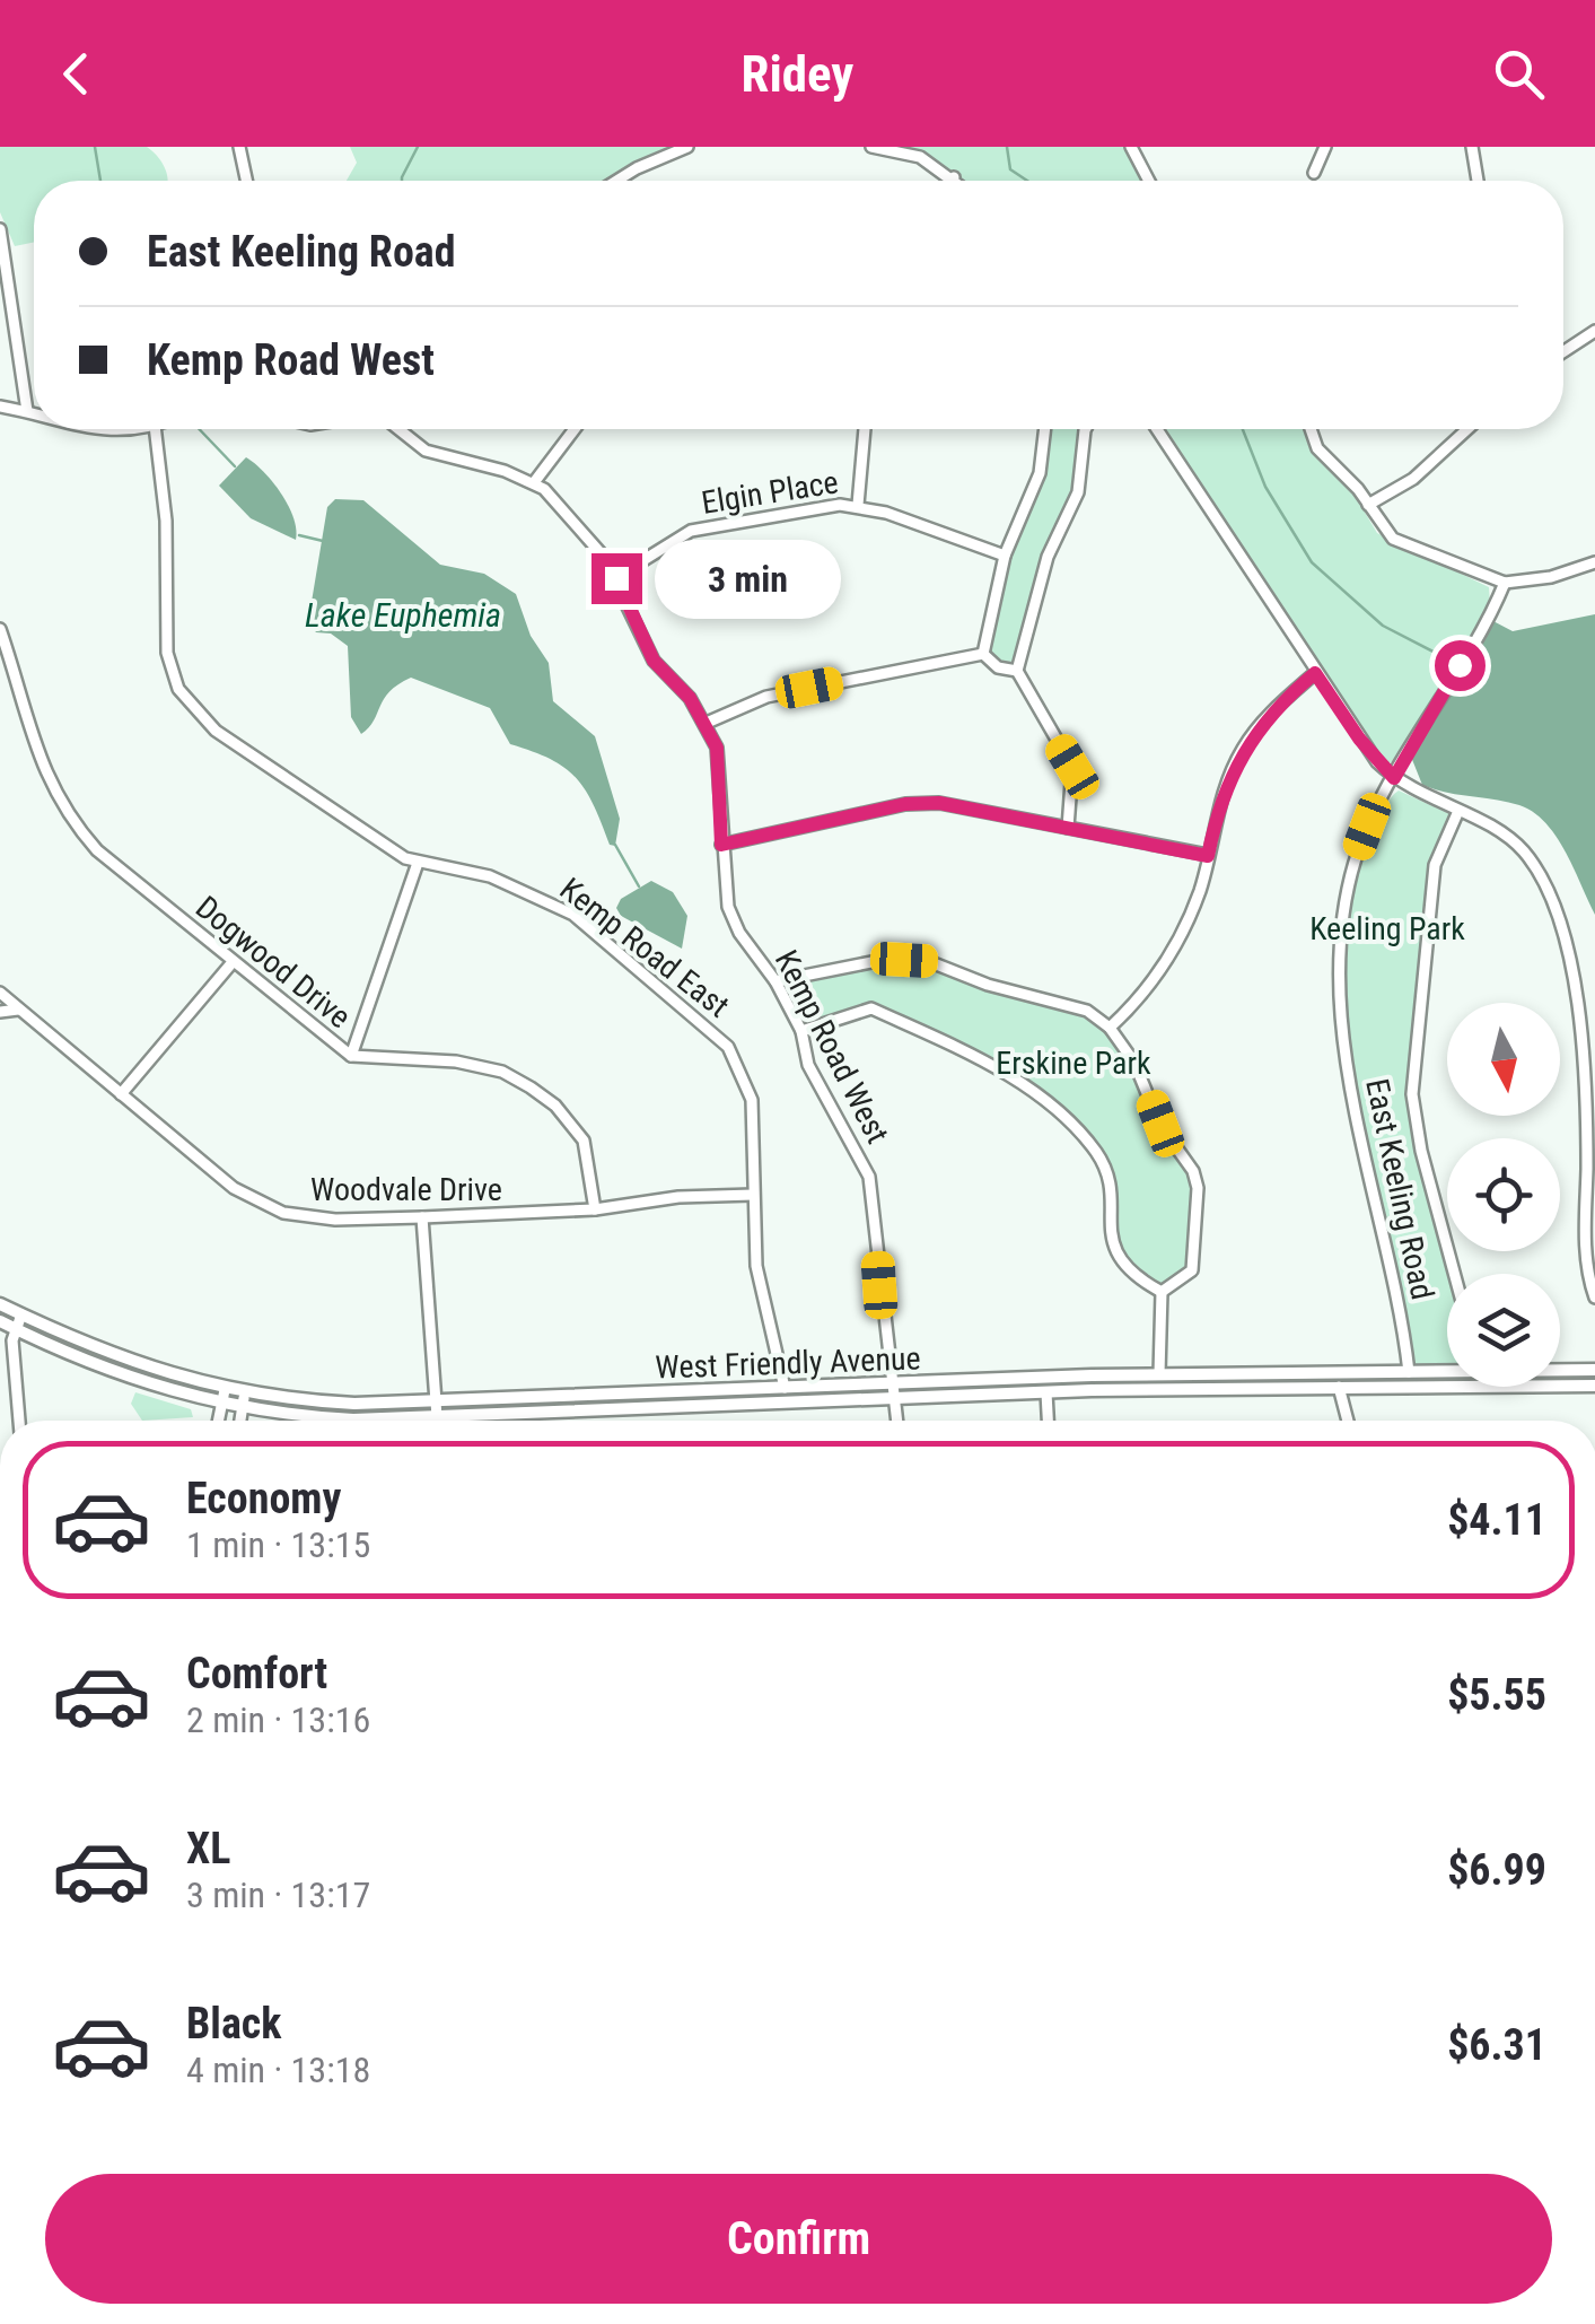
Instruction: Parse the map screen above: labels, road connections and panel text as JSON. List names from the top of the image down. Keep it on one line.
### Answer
{"streets":{"main road":["West Friendly Avenue"],"street":["Elgin Place","Kemp Road East","Dogwood Drive","Kemp Road West","Woodvale Drive","East Keeling Road"]},"crossings":[["Elgin Place","Kemp Road West"],["Kemp Road East","Woodvale Drive"],["Kemp Road East","West Friendly Avenue"],["Dogwood Drive","Woodvale Drive"],["Kemp Road West","West Friendly Avenue"],["East Keeling Road","West Friendly Avenue"]],"water":["Lake Euphemia"],"parks":["Keeling Park","Erskine Park"],"north":"bottom","page":{"header":"Ridey","banner":["East Keeling Road","Kemp Road West"],"bubble":"3 min","list":[{"name":"Economy","note":"1 min · 13:15","value":"$4.11"},{"name":"Comfort","note":"2 min · 13:16","value":"$5.55"},{"name":"XL","note":"3 min · 13:17","value":"$6.99"},{"name":"Black","note":"4 min · 13:18","value":"$6.31"}],"buttons":"Confirm"}}
